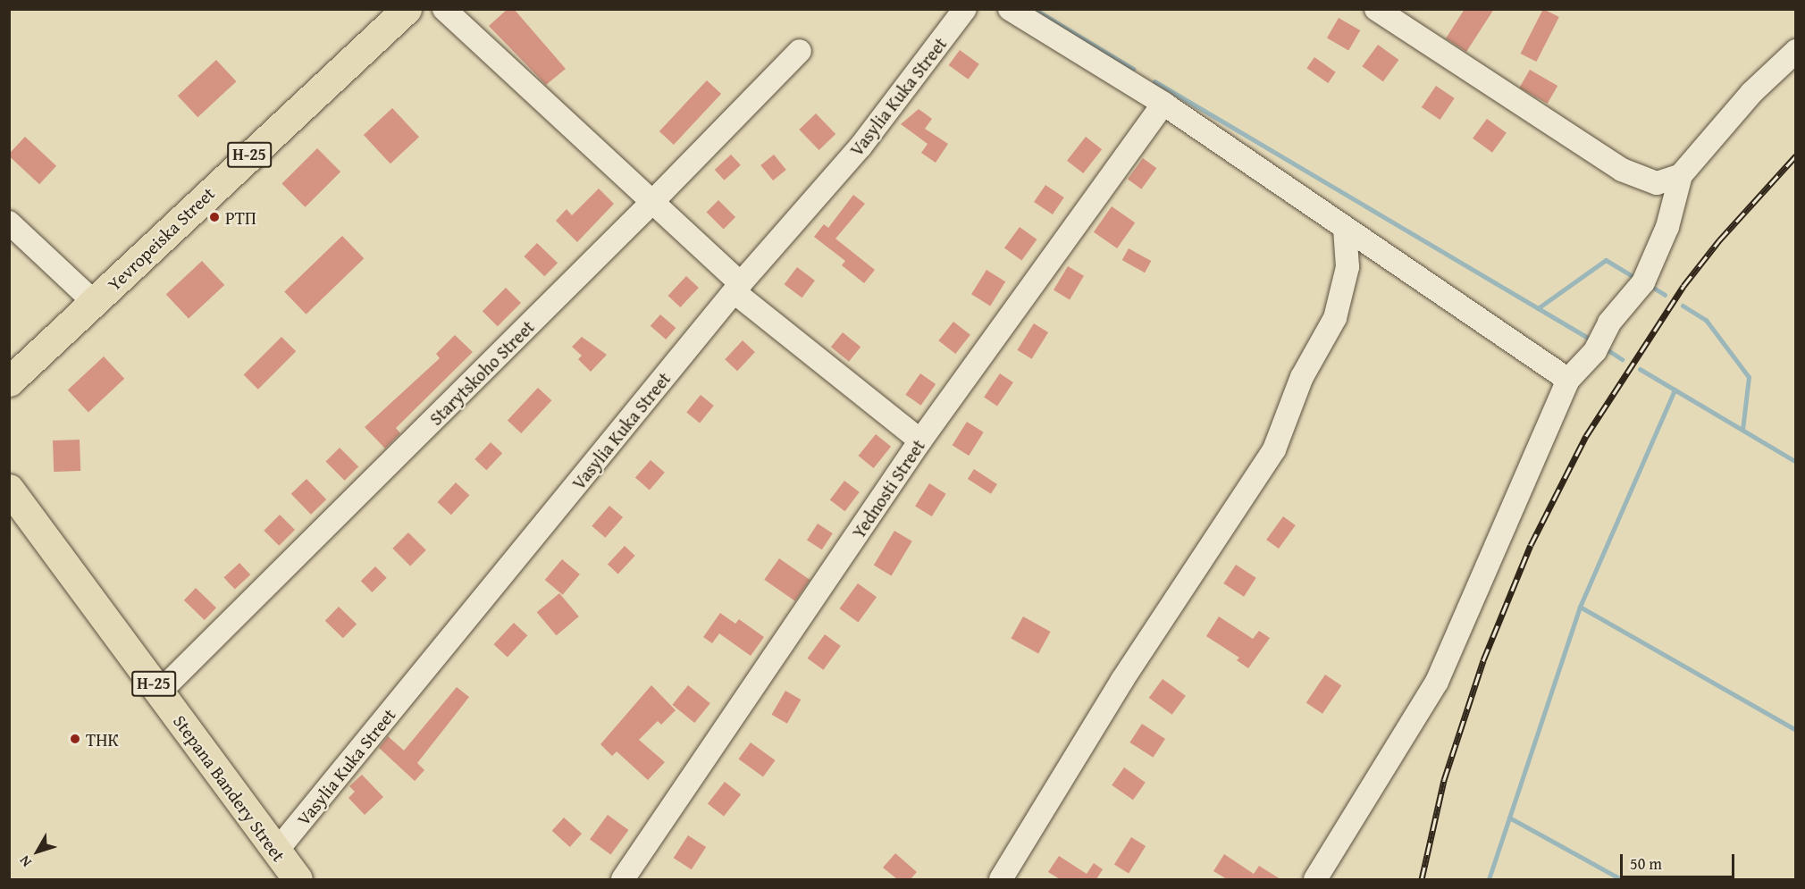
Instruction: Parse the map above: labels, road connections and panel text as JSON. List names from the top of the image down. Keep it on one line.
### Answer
{"streets":{"main road":["Н-25","Yevropeiska Street","Stepana Bandery Street"],"street":["Vasylia Kuka Street","Starytskoho Street","Yednosti Street"]},"crossings":[["Vasylia Kuka Street","Stepana Bandery Street"],["Starytskoho Street","Stepana Bandery Street"]],"places":["РТП","ТНК"],"scale_bar":"50 m","north":"bottom left"}
